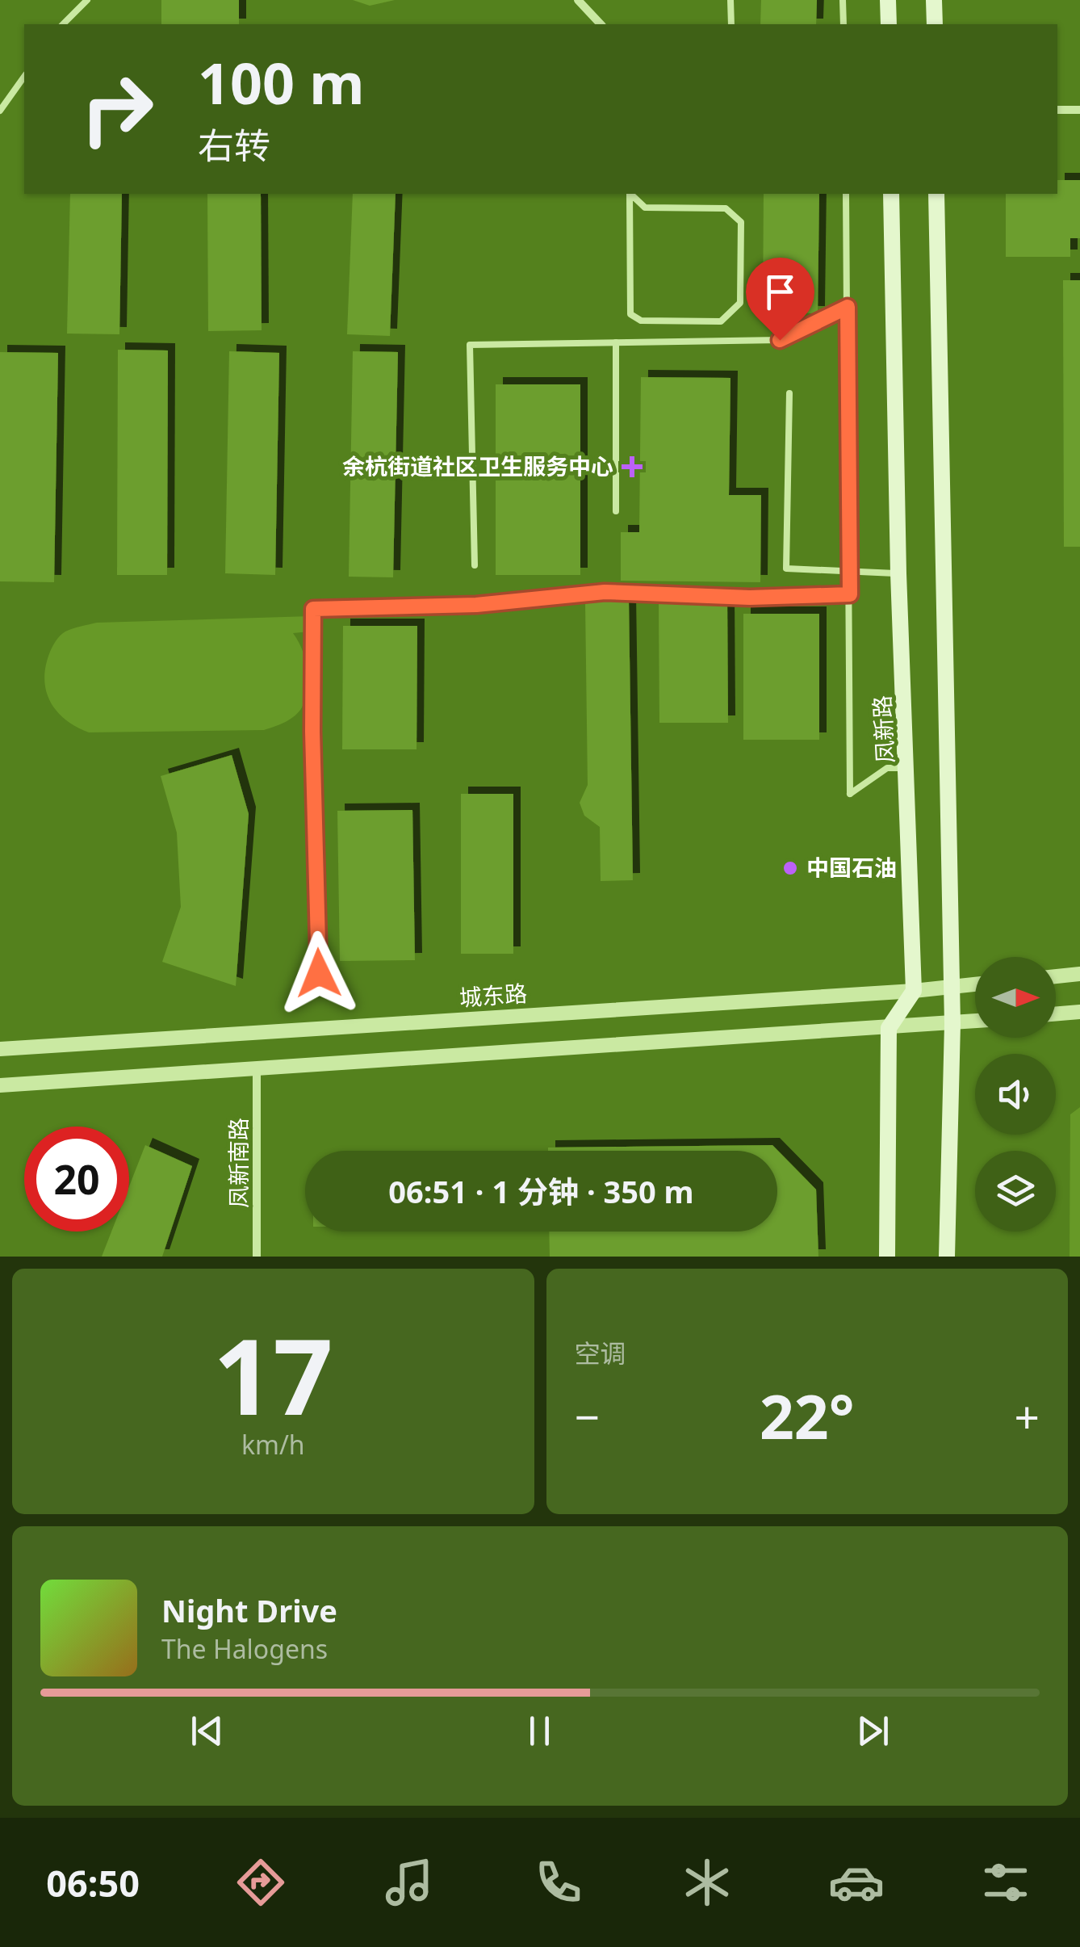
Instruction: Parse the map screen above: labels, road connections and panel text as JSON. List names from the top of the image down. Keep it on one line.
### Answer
{"streets":{"main road":["凤新路"],"street":["城东路","凤新南路"]},"crossings":[["凤新路","城东路"]],"places":{"health":["余杭街道社区卫生服务中心"],"other":["中国石油"]},"north":"right","page":{"turn":["100 m","右转"],"limit":"20","trip":"06:51 · 1 分钟 · 350 m","tile":[["17","km/h"],"空调"],"heat":["−","22°","+"],"song":["Night Drive","The Halogens"],"tabs":"06:50"}}
